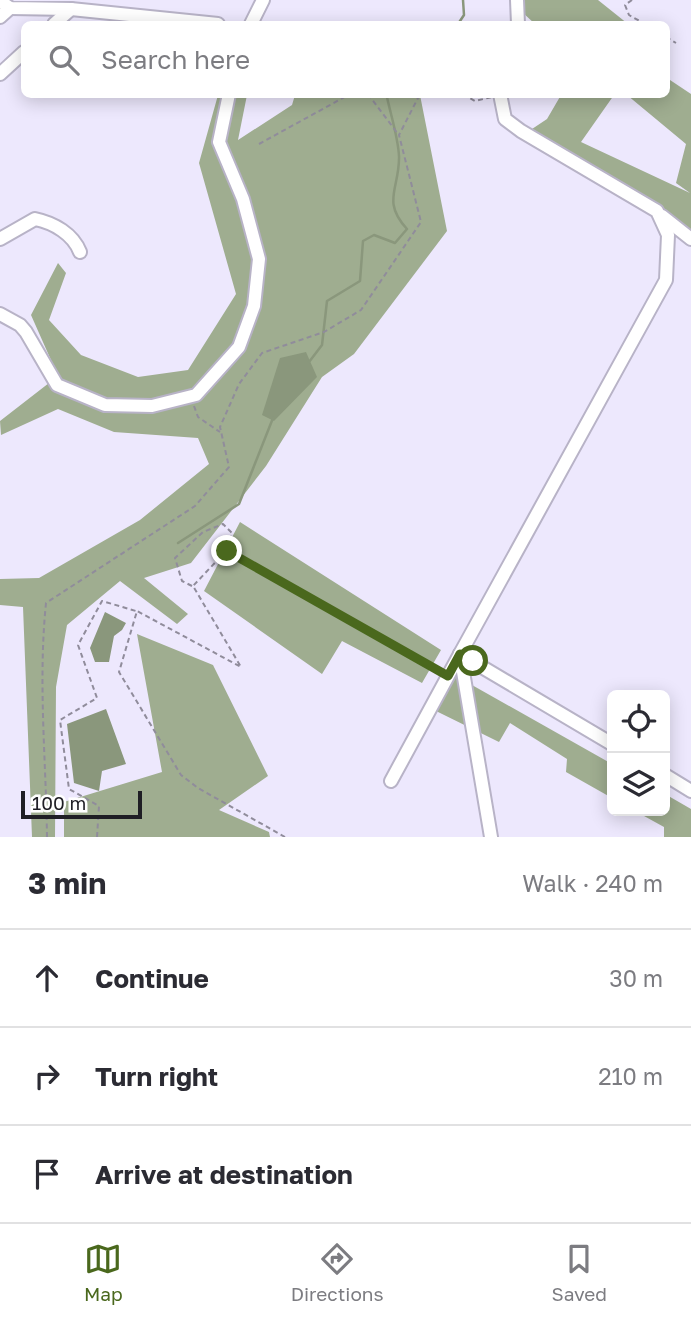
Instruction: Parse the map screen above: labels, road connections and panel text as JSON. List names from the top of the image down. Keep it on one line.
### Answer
{"scale_bar":"100 m","page":{"search":"Search here","scale":"100 m","heading":["3 min","Walk · 240 m"],"list":[["Continue","30 m"],["Turn right","210 m"],"Arrive at destination"],"nav":["Map","Directions","Saved"]}}
